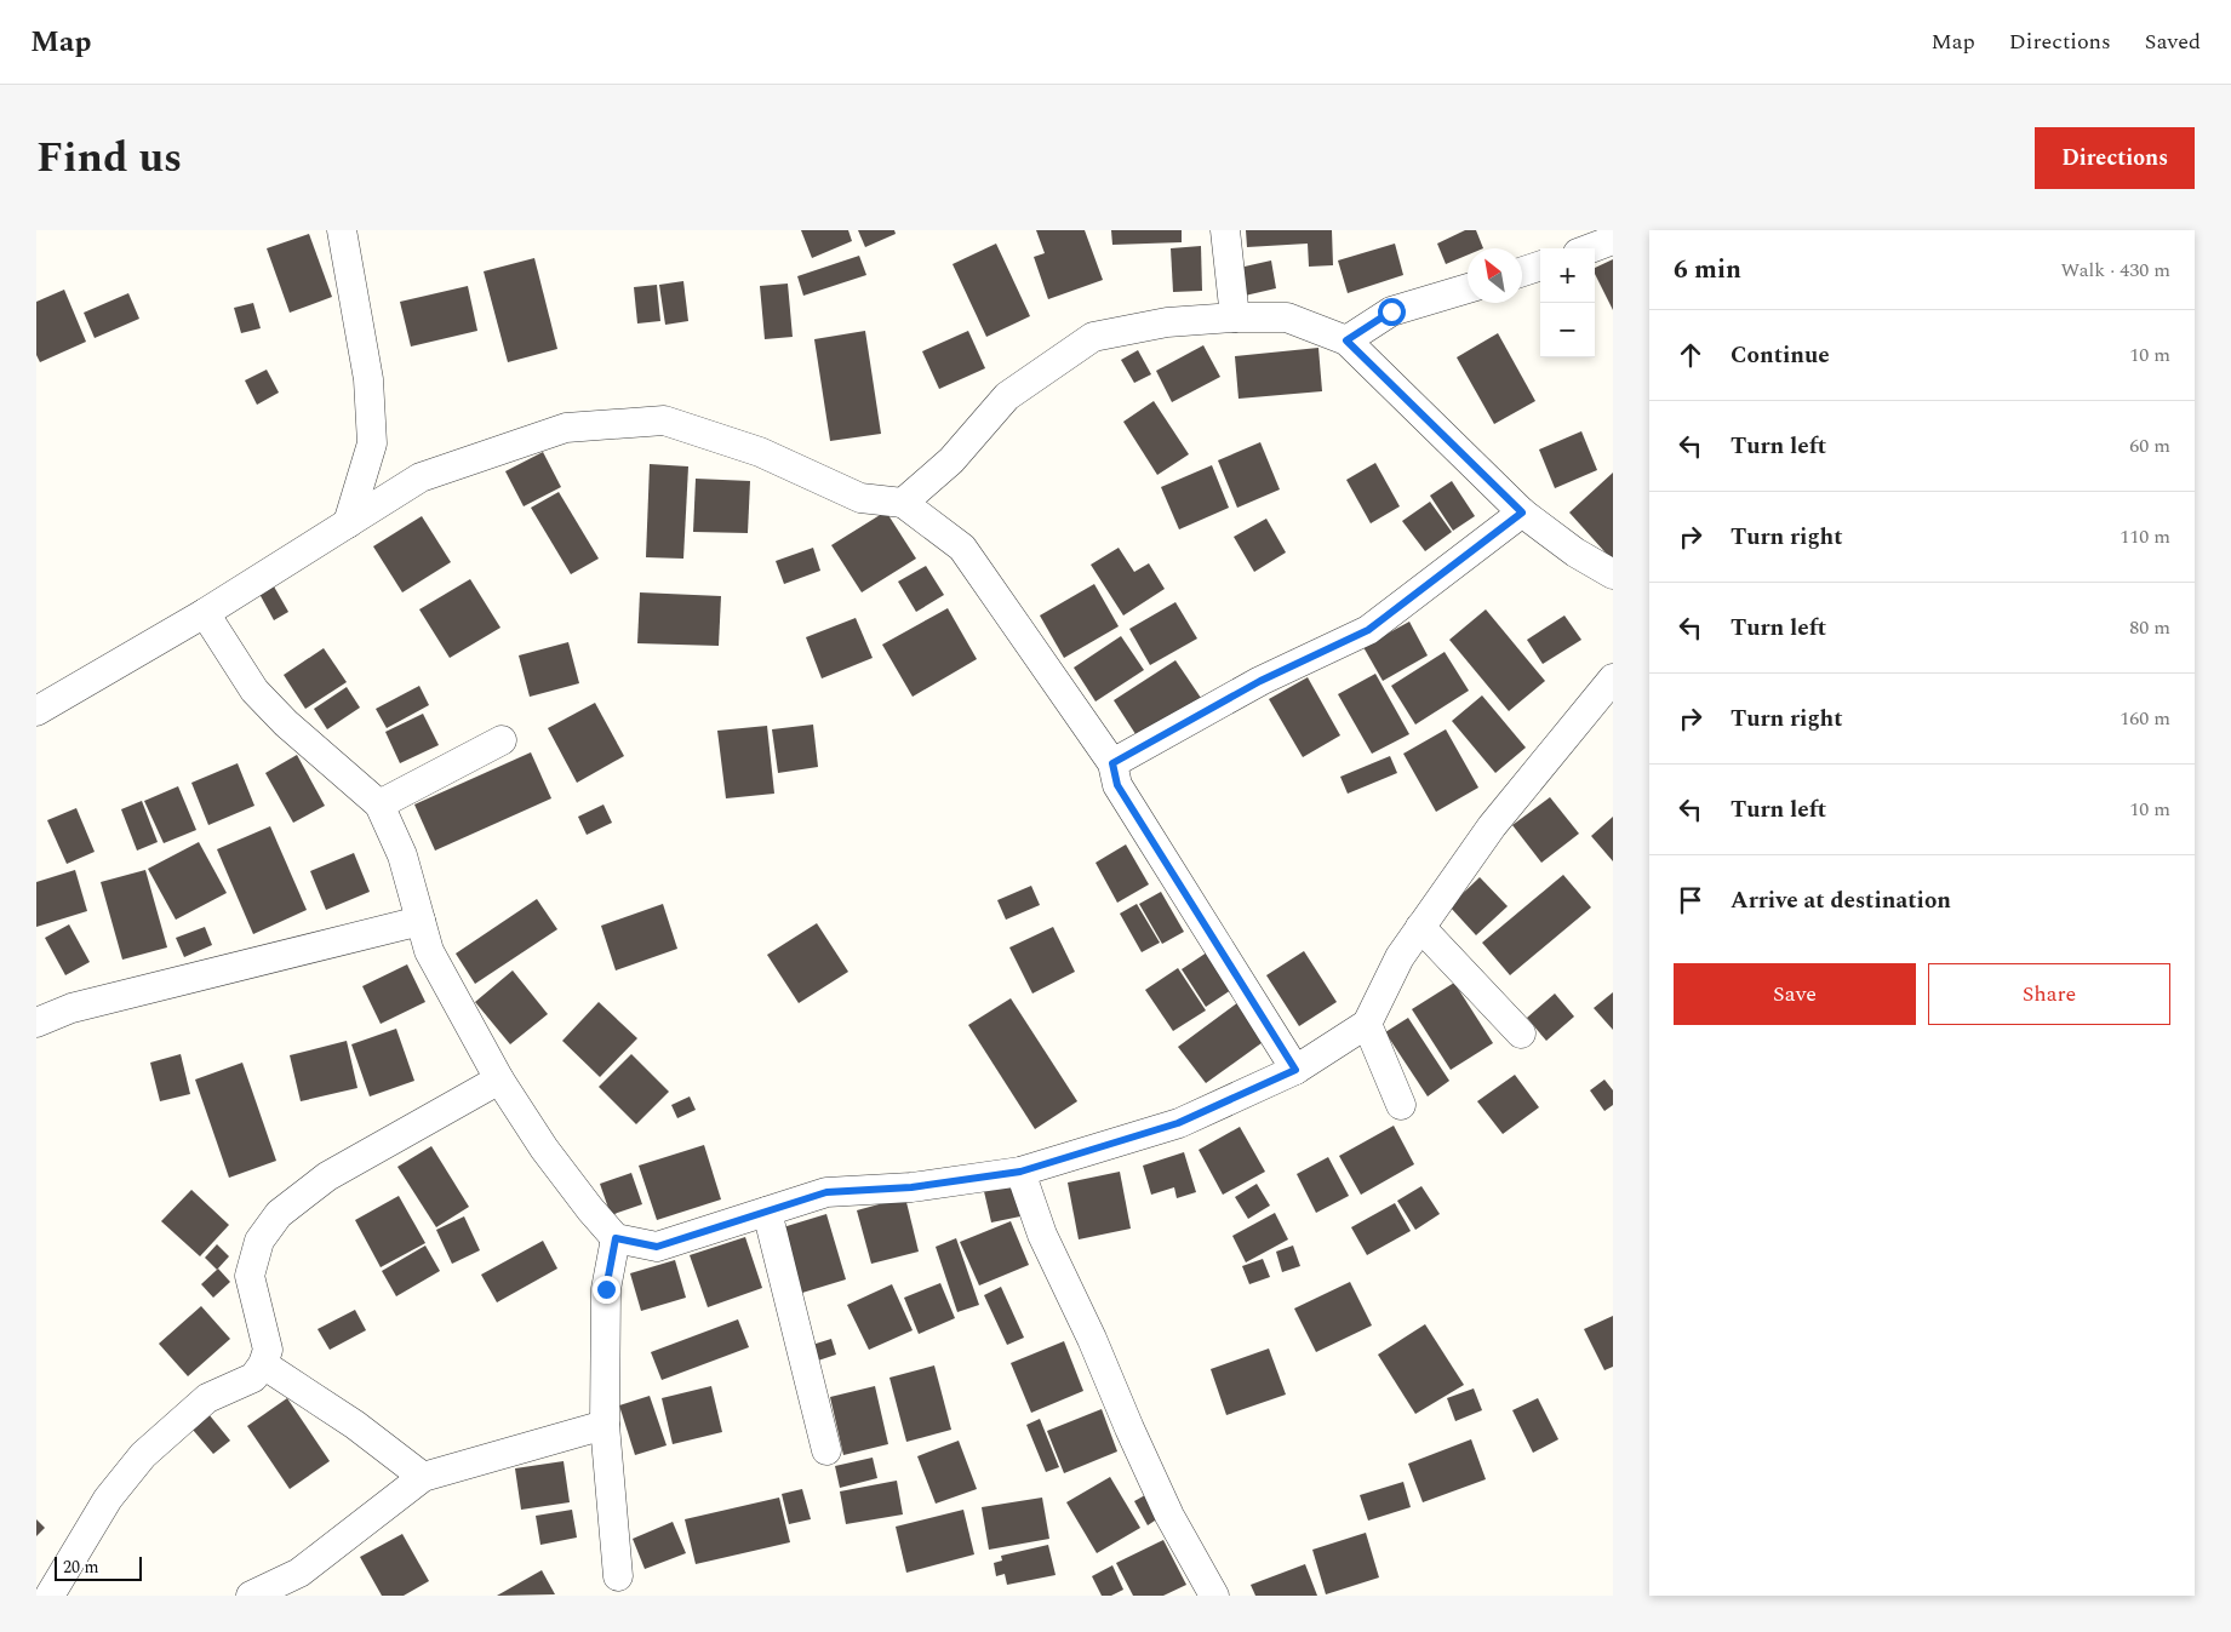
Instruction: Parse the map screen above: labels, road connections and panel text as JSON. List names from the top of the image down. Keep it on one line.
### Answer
{"scale_bar":"20 m","north":"top left","page":{"header":"Map","nav":["Map","Directions","Saved"],"title":"Find us","buttons":["Directions",["Save","Share"]],"heading":["6 min","Walk · 430 m"],"map_buttons":["+","−"],"list":[["Continue","10 m"],["Turn left","60 m"],["Turn right","110 m"],["Turn left","80 m"],["Turn right","160 m"],["Turn left","10 m"],"Arrive at destination"],"scale":"20 m"}}
